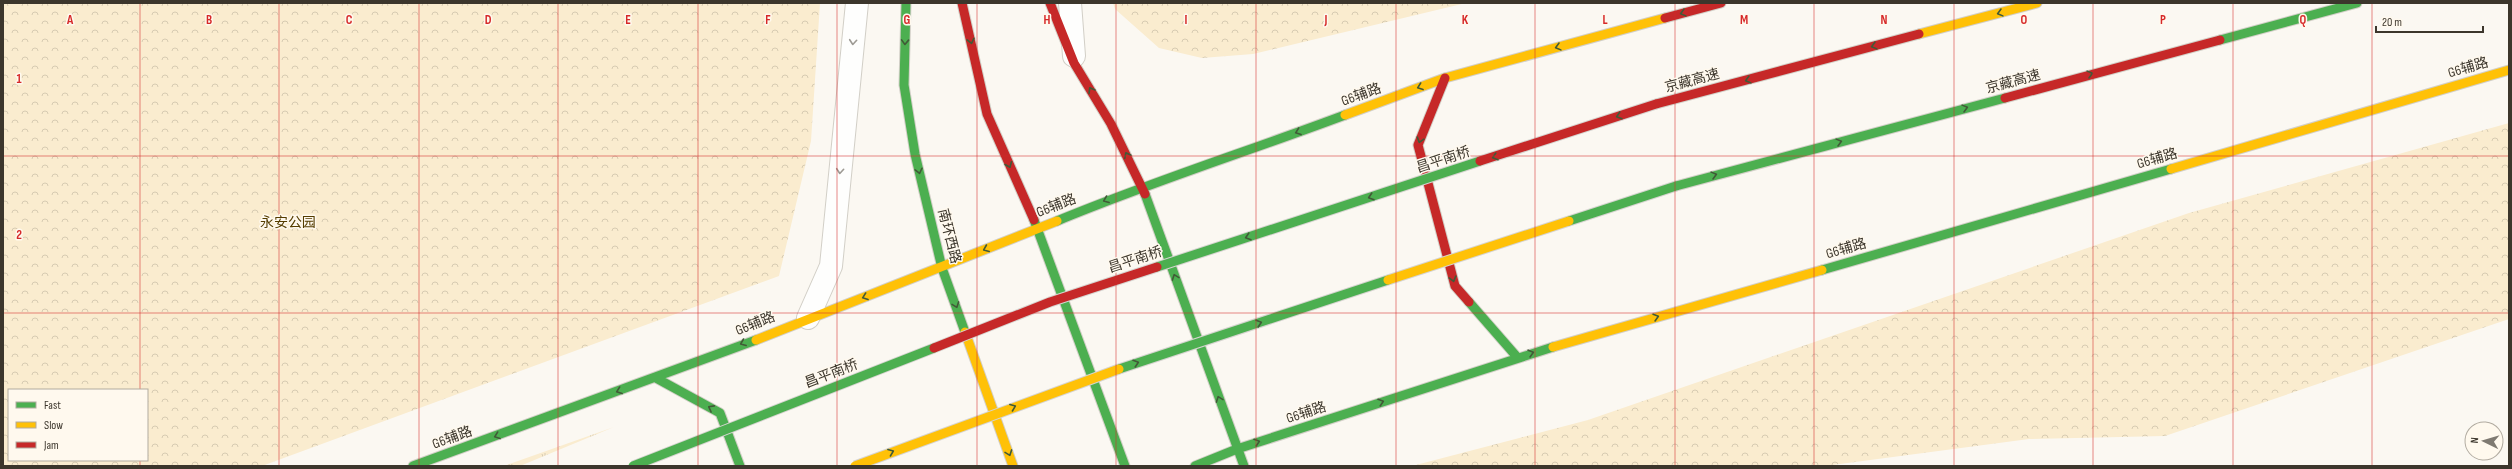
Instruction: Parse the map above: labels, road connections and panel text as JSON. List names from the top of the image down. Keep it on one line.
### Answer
{"streets":{"main road":["G6辅路","京藏高速","昌平南桥","南环西路"]},"crossings":[["G6辅路","南环西路"],["京藏高速","昌平南桥"]],"one_way":["昌平南桥","南环西路"],"parks":["永安公园"],"legend":["Fast","Slow","Jam"],"scale_bar":"20 m","north":"left","grid":{"columns":["A","B","C","D","E","F","G","H","I","J","K","L","M","N","O","P","Q"],"rows":["1","2"]}}
